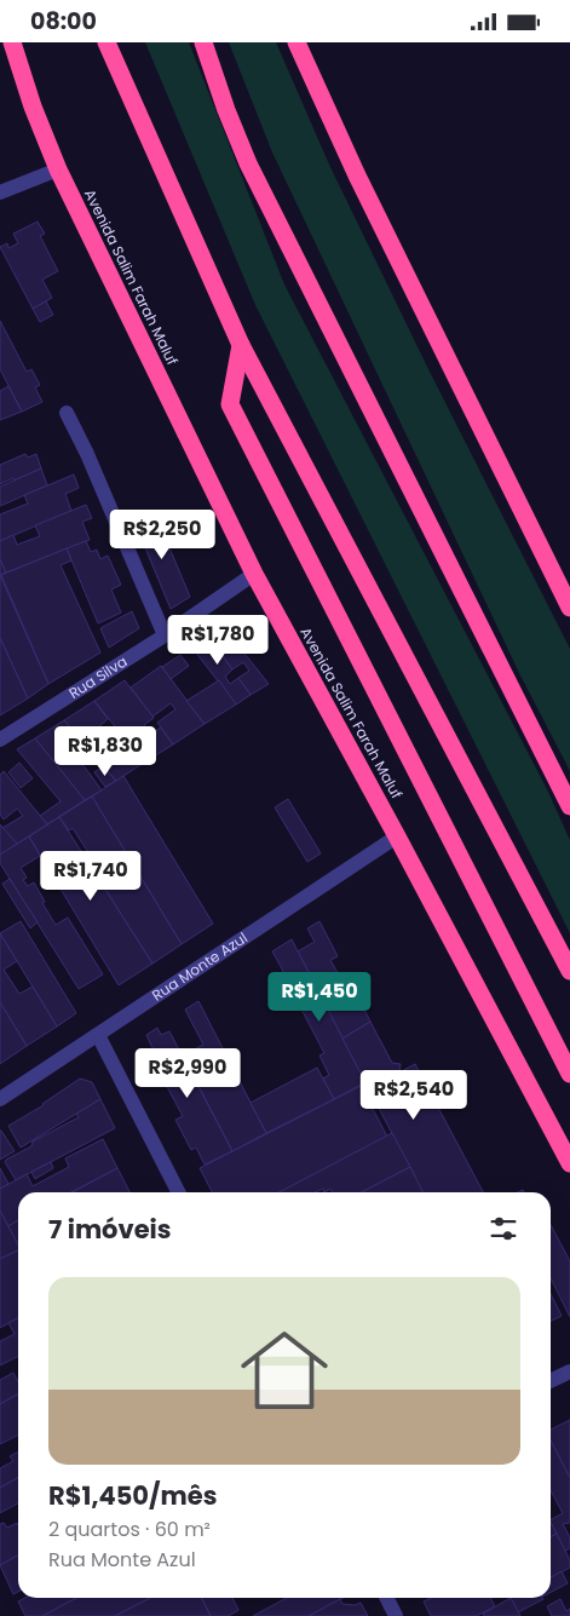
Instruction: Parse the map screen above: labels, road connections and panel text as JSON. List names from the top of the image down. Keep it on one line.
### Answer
{"streets":{"highway":["Avenida Salim Farah Maluf"],"street":["Rua Silva","Rua Monte Azul"]},"crossings":[["Avenida Salim Farah Maluf","Rua Silva"],["Avenida Salim Farah Maluf","Rua Monte Azul"]],"page":{"status":"08:00","price":["R$2,250","R$1,780","R$1,830","R$1,740","R$1,450","R$2,990","R$2,540"],"heading":"7 imóveis","list":[{"name":"R$1,450/mês","note":"2 quartos · 60 m² · Rua Monte Azul"}]}}
